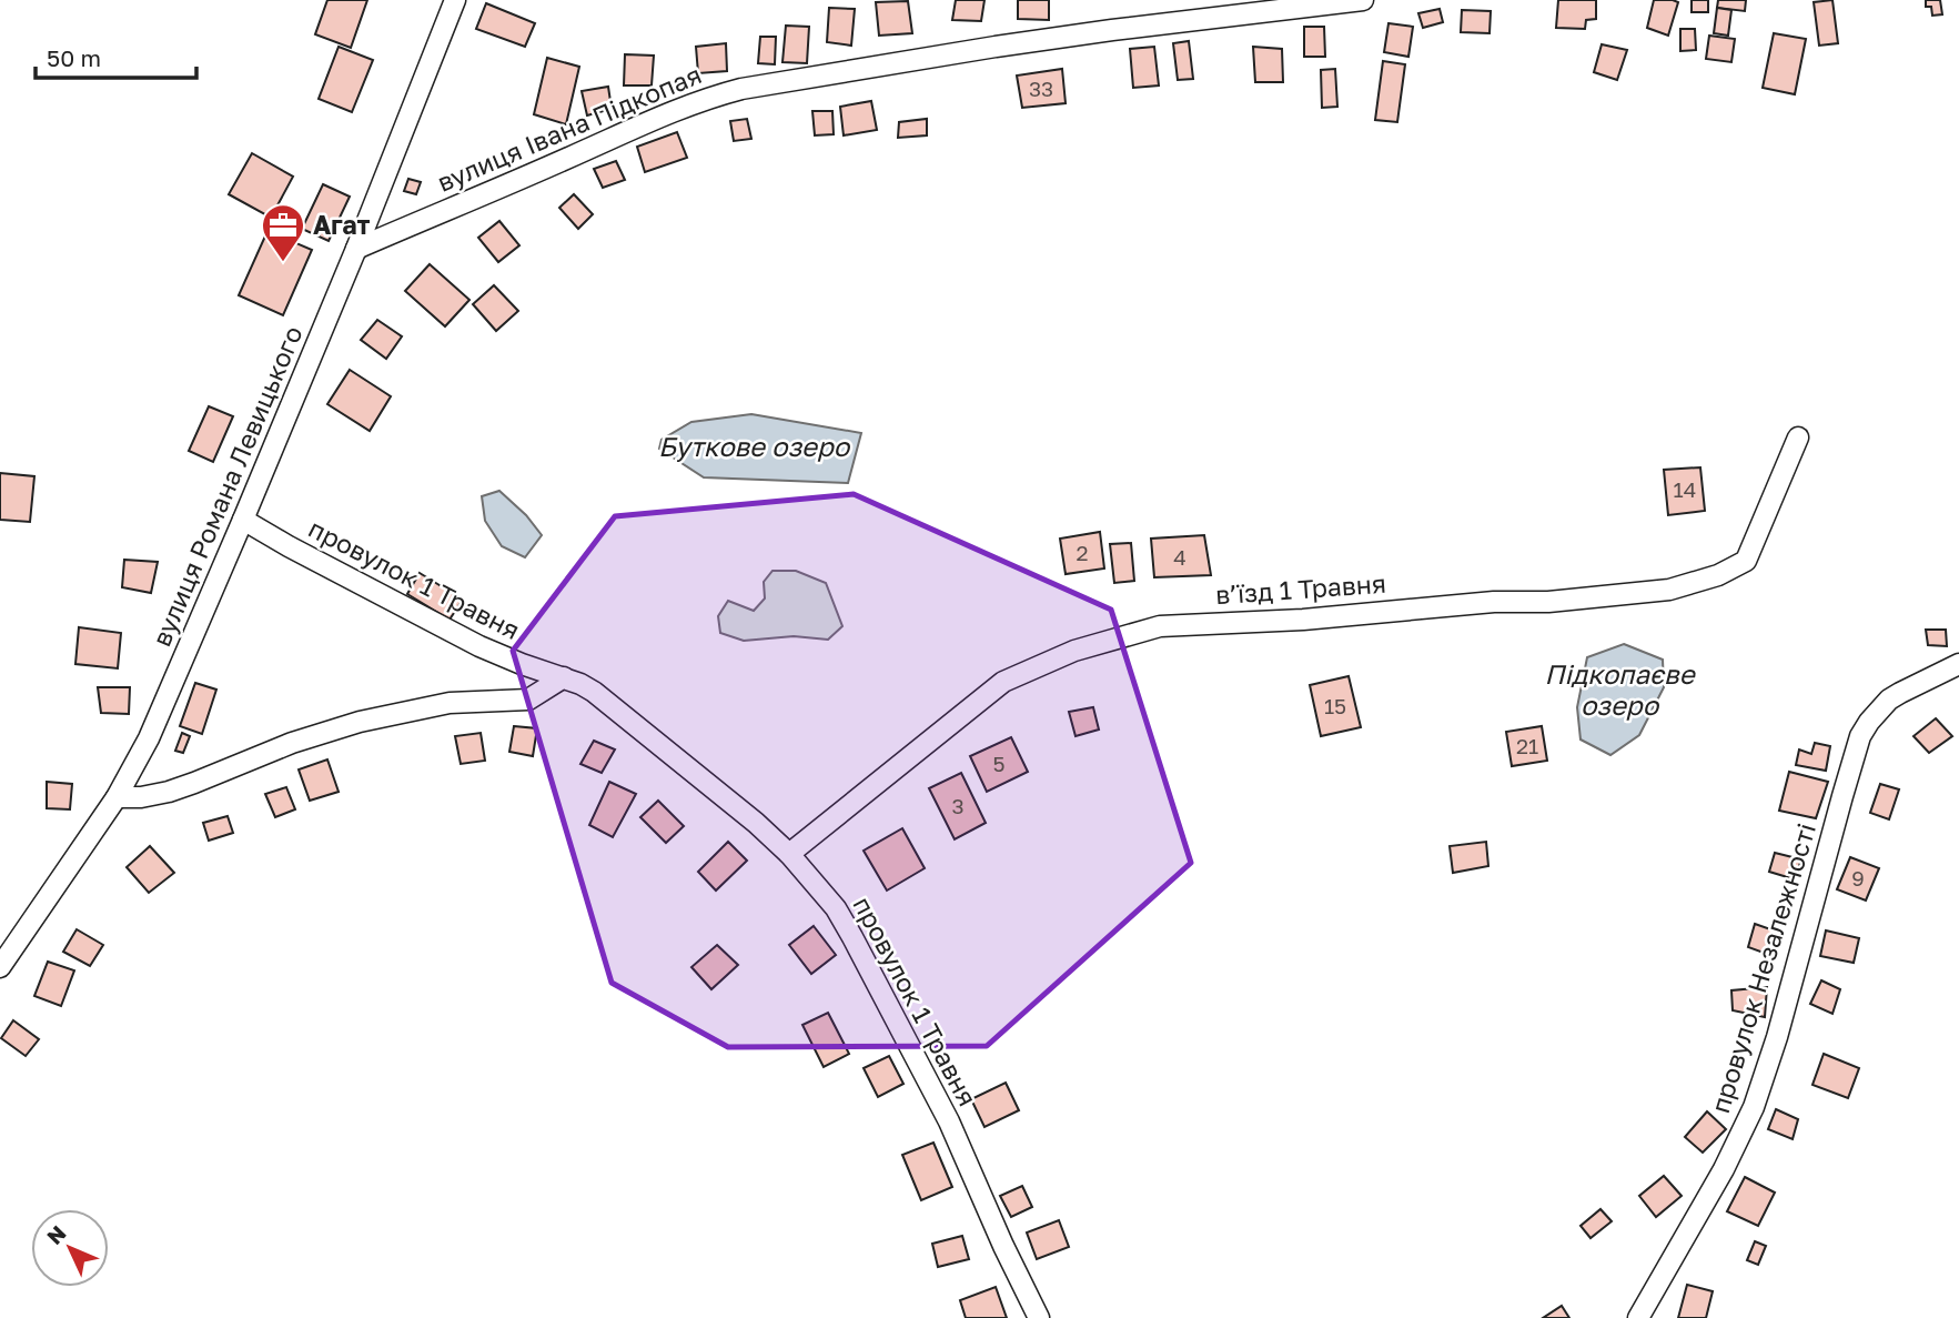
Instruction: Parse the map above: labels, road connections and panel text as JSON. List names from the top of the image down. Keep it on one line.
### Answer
{"streets":{"street":["вулиця Івана Підкопая","вулиця Романа Левицького","провулок 1 Травня","в’їзд 1 Травня","провулок Незалежності"]},"crossings":[["вулиця Івана Підкопая","вулиця Романа Левицького"],["вулиця Романа Левицького","провулок 1 Травня"],["провулок 1 Травня","в’їзд 1 Травня"]],"water":["Буткове озеро","Підкопаєве озеро"],"places":{"office":["Агат"]},"house_numbers":["33","14","2","4","15","21","5","3","9"],"scale_bar":"50 m","north":"top left"}
